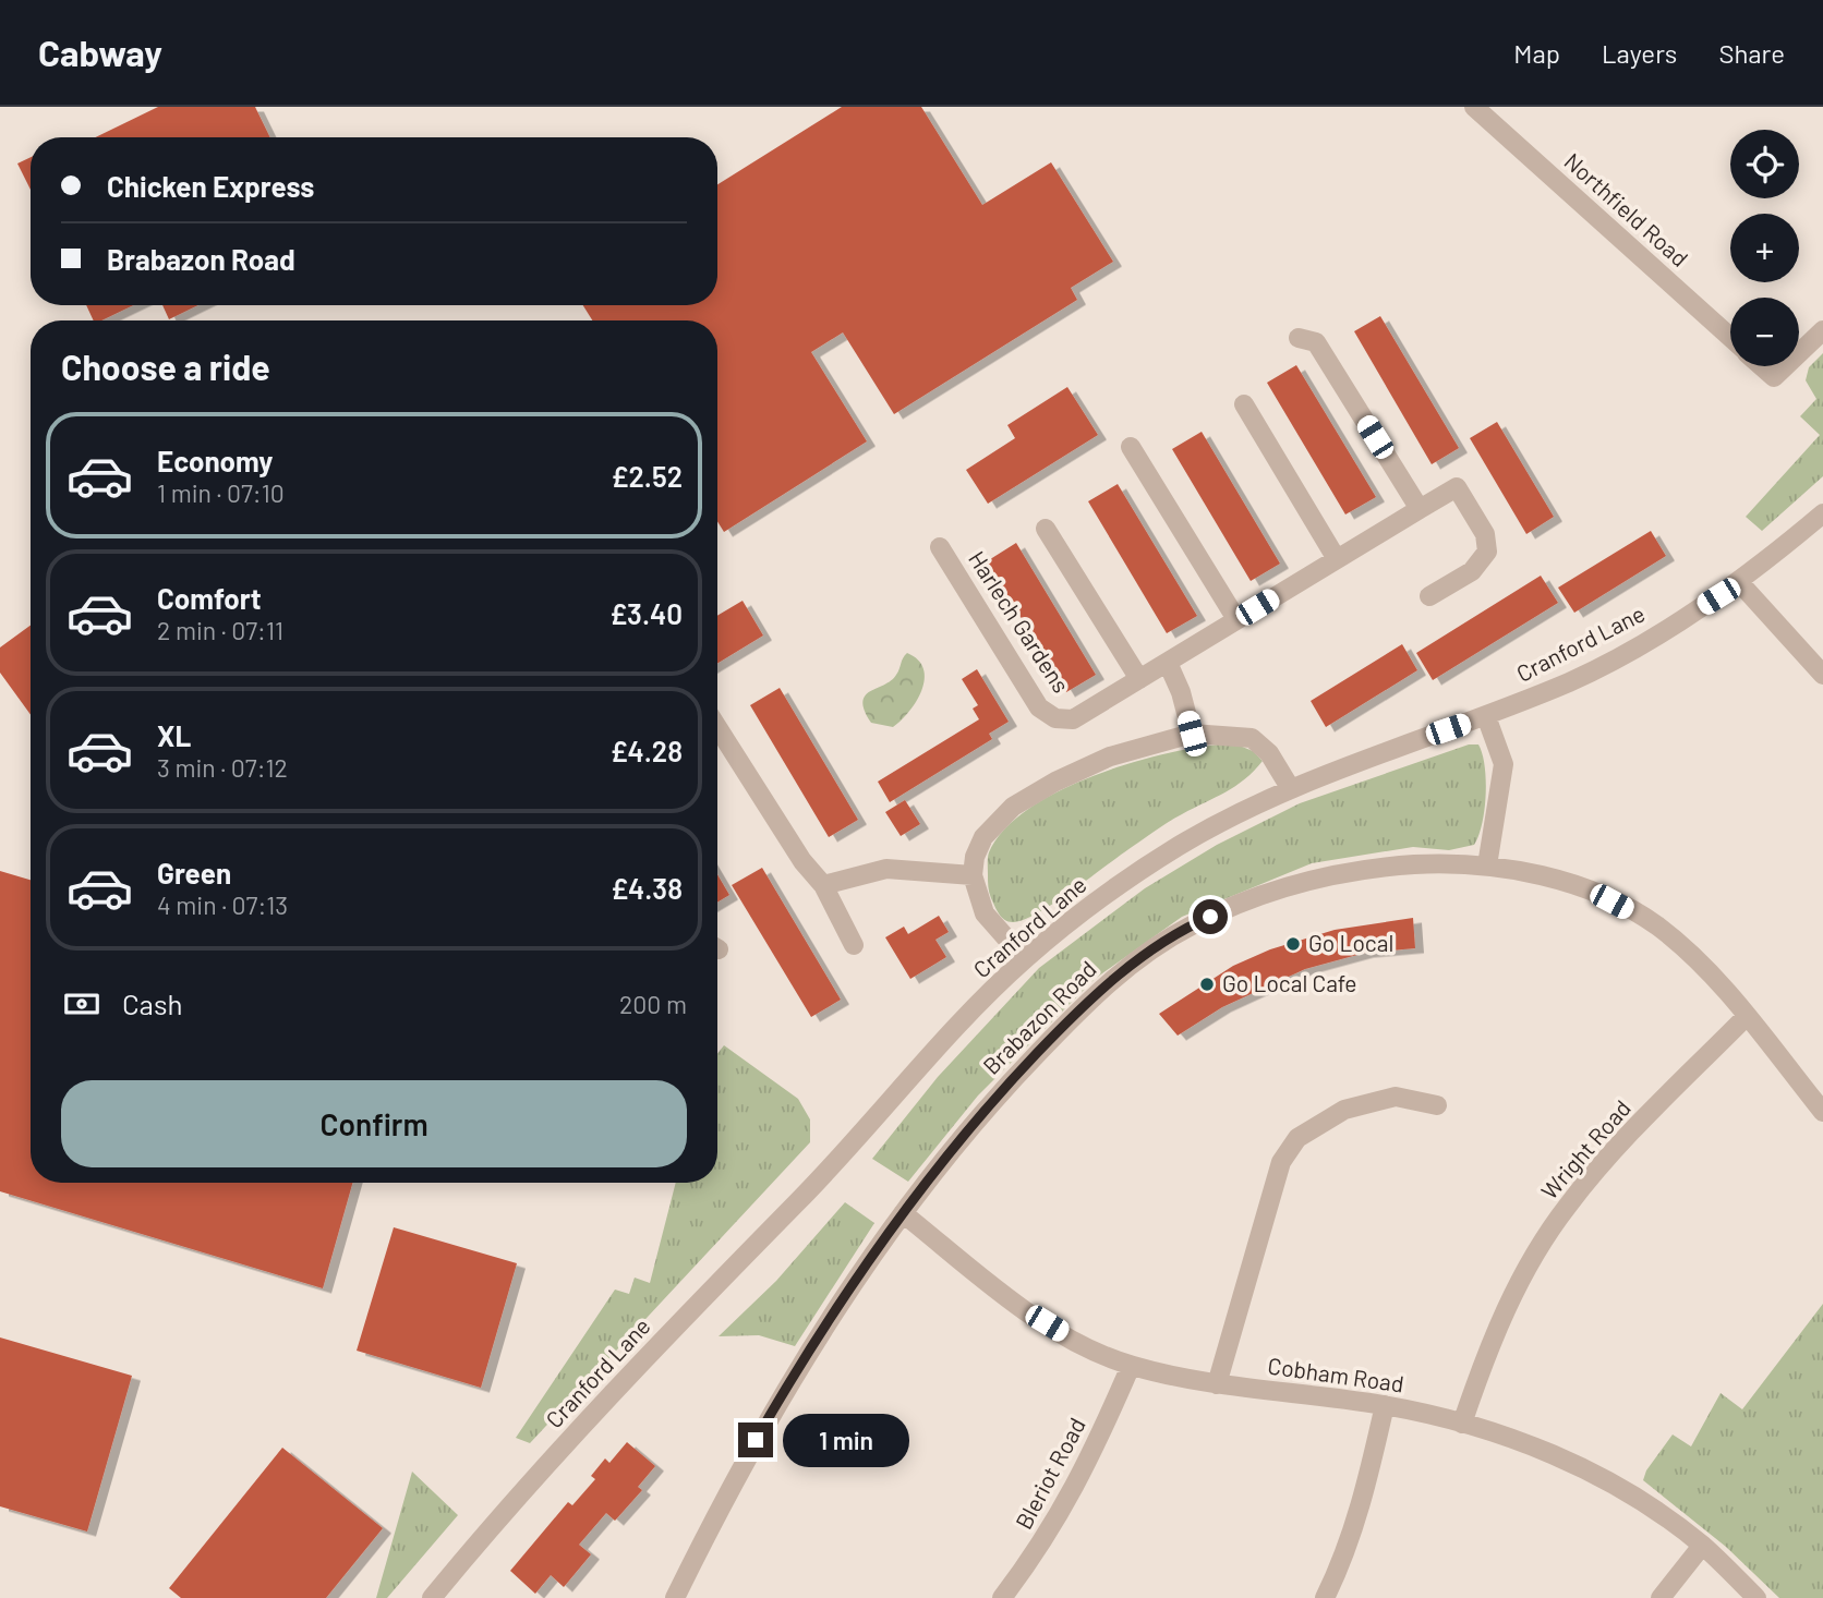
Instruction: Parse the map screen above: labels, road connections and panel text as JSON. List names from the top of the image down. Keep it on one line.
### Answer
{"streets":{"street":["Northfield Road","Harlech Gardens","Cranford Lane","Brabazon Road","Wright Road","Cobham Road","Bleriot Road"]},"crossings":[["Brabazon Road","Wright Road"],["Brabazon Road","Cobham Road"],["Wright Road","Cobham Road"],["Cobham Road","Bleriot Road"]],"places":["Go Local","Go Local Cafe"],"page":{"header":"Cabway","nav":["Map","Layers","Share"],"map_buttons":["+","−"],"banner":["Chicken Express","Brabazon Road"],"heading":"Choose a ride","list":[{"name":"Economy","note":"1 min · 07:10","value":"£2.52"},{"name":"Comfort","note":"2 min · 07:11","value":"£3.40"},{"name":"XL","note":"3 min · 07:12","value":"£4.28"},{"name":"Green","note":"4 min · 07:13","value":"£4.38"}],"pay":["Cash","200 m"],"buttons":"Confirm","bubble":"1 min"}}
